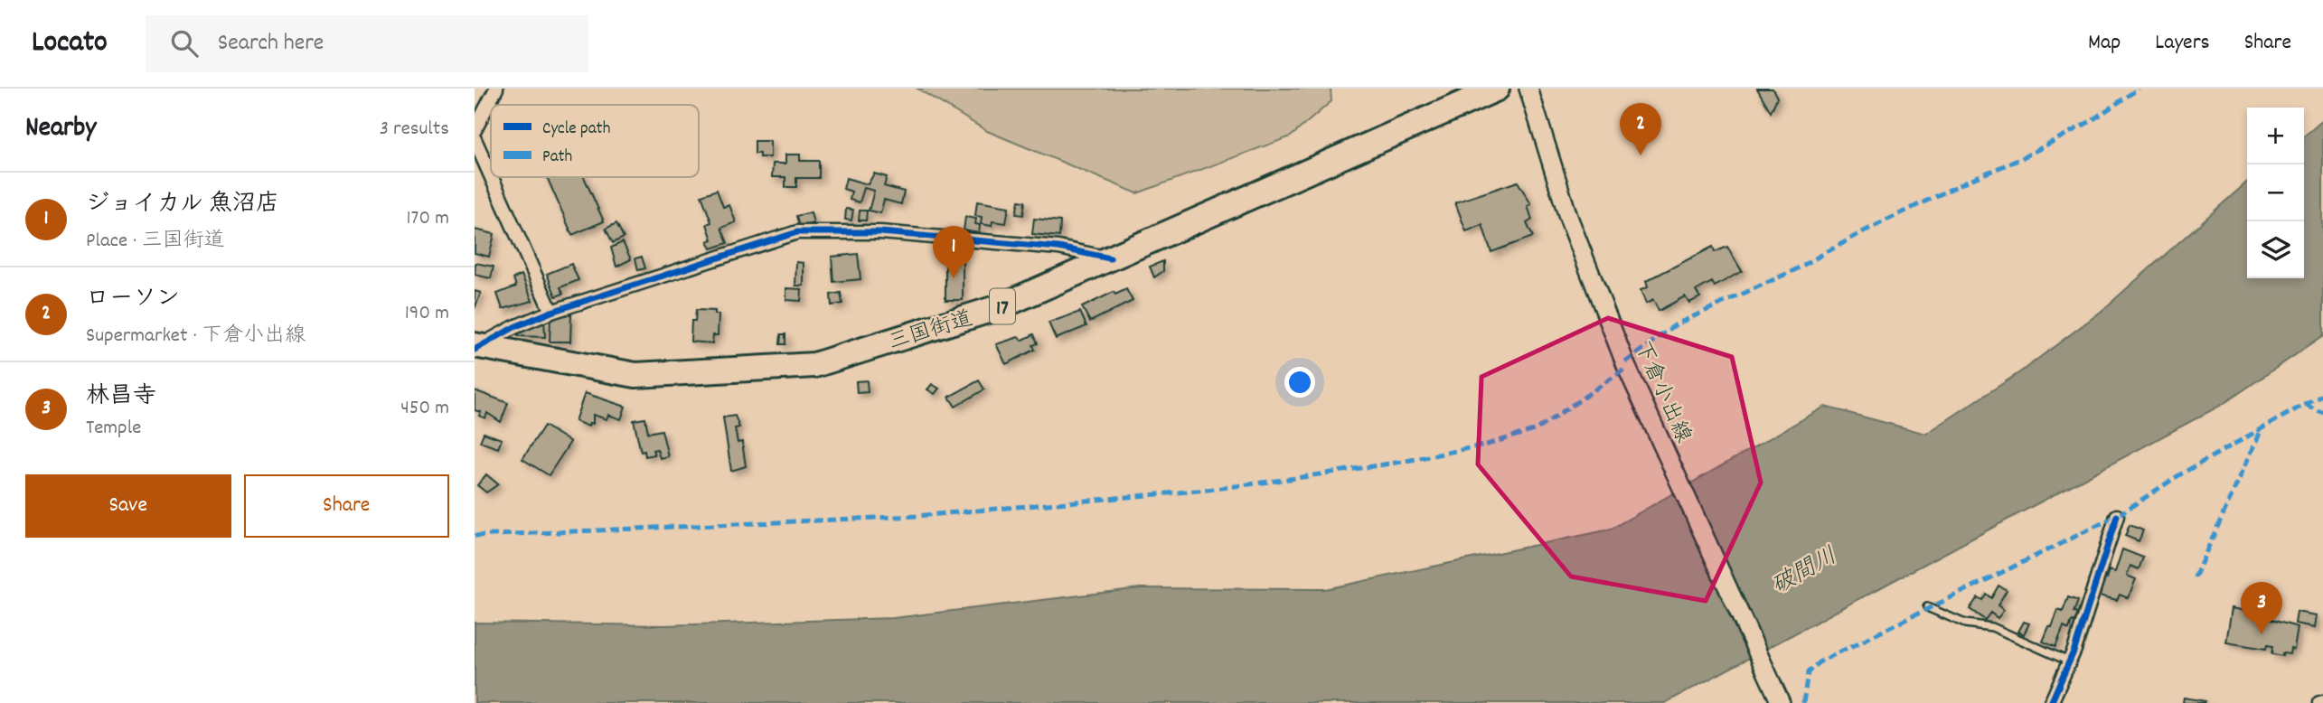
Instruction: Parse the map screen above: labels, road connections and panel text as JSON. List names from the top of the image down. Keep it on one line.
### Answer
{"streets":{"highway":["17","三国街道"],"main road":["下倉小出線"]},"water":["破間川"],"legend":["Cycle path","Path"],"page":{"header":"Locato","search":"Search here","nav":["Map","Layers","Share"],"heading":["Nearby","3 results"],"pins":["2","1","3"],"map_buttons":["+","−"],"list":[{"mark":"1","name":"ジョイカル 魚沼店","note":"Place · 三国街道","value":"170 m"},{"mark":"2","name":"ローソン","note":"Supermarket · 下倉小出線","value":"190 m"},{"mark":"3","name":"林昌寺","note":"Temple","value":"450 m"}],"buttons":["Save","Share"]}}
